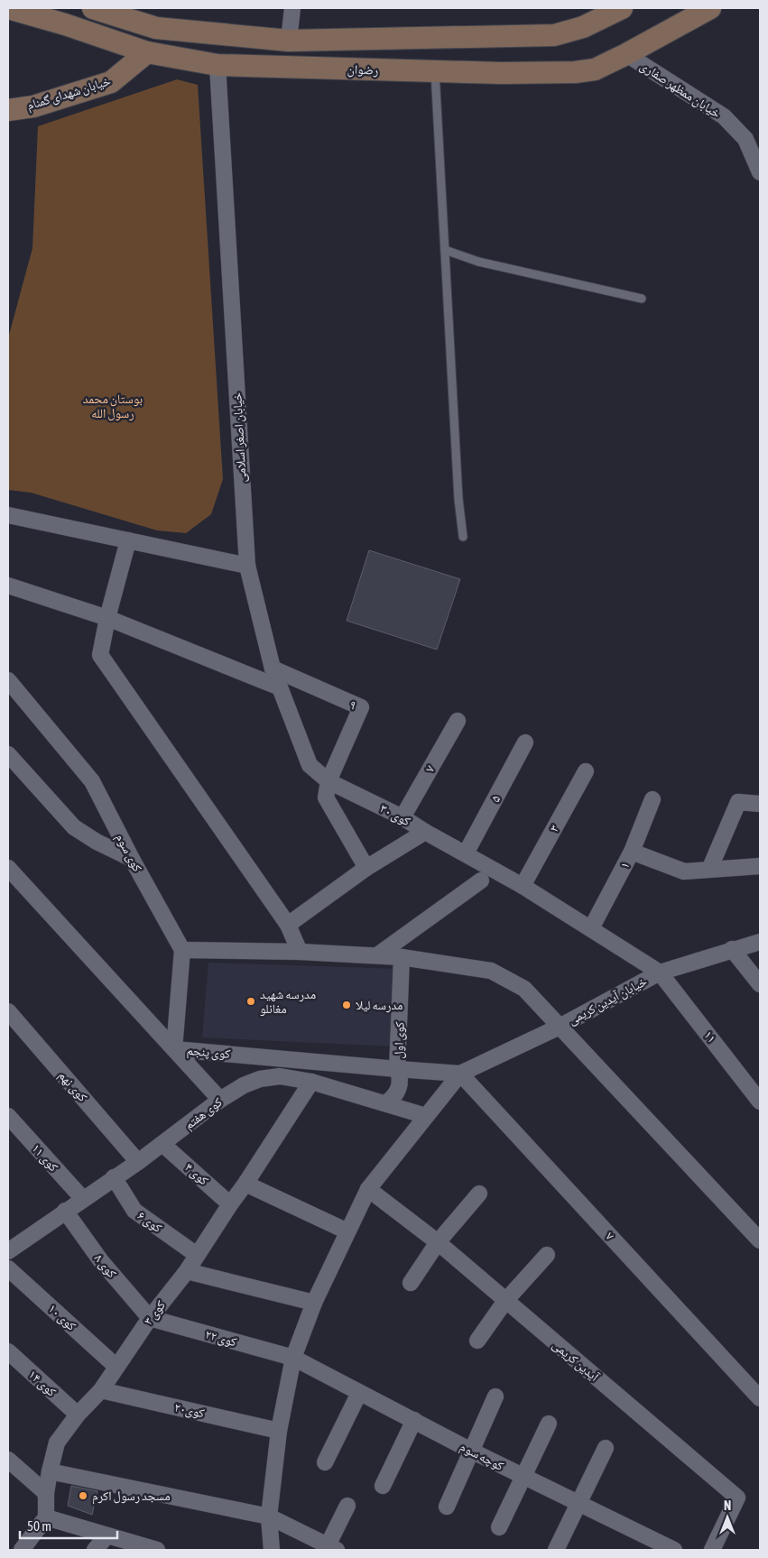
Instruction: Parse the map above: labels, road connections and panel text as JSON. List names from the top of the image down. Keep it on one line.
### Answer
{"streets":{"main road":["رضوان","خیابان شهدای گمنام"],"street":["خیابان ممظهر صفاری","خیابان اصغر اسلامی","۹","۷","۵","کوی ۳۰","۳","کوی سوم","۱","خیابان آیدین کریمی","۱۱","کوی اول","کوی پنجم","کوی نهم","کوی هفتم","کوی ۱۱","کوی ۴","کوی ۶","کوی ۸","کوی ۳","کوی ۱۰","کوی ۲۲","آیدین کریمی","کوی ۱۴","کوی۲۰","کوچه سوم"]},"crossings":[["رضوان","خیابان ممظهر صفاری"],["رضوان","خیابان شهدای گمنام"],["رضوان","خیابان اصغر اسلامی"],["خیابان اصغر اسلامی","کوی ۳۰"],["۹","کوی ۳۰"],["۷","کوی ۳۰"],["۷","خیابان آیدین کریمی"],["۷","کوی پنجم"],["۵","کوی ۳۰"],["کوی ۳۰","۳"],["کوی ۳۰","۱"],["کوی ۳۰","خیابان آیدین کریمی"],["کوی ۳۰","۱۱"],["خیابان آیدین کریمی","۱۱"],["خیابان آیدین کریمی","کوی پنجم"],["کوی اول","کوی پنجم"],["کوی اول","کوی هفتم"],["کوی نهم","کوی هفتم"],["کوی هفتم","کوی ۱۱"],["کوی هفتم","کوی ۴"],["کوی هفتم","کوی ۶"],["کوی هفتم","کوی ۸"],["کوی هفتم","کوی ۳"],["کوی ۴","کوی ۳"],["کوی ۶","کوی ۳"],["کوی ۸","کوی ۳"],["کوی ۸","کوی ۲۲"],["کوی ۳","کوی ۱۰"],["کوی ۳","کوی ۲۲"],["کوی ۳","کوی ۱۴"],["کوی ۳","کوی۲۰"],["کوی ۲۲","کوچه سوم"]],"parks":["بوستان محمد رسول الله"],"places":["مدرسه شهید مغانلو","مدرسه لیلا","مسجد رسول اکرم"],"scale_bar":"50 m","north":"top"}
